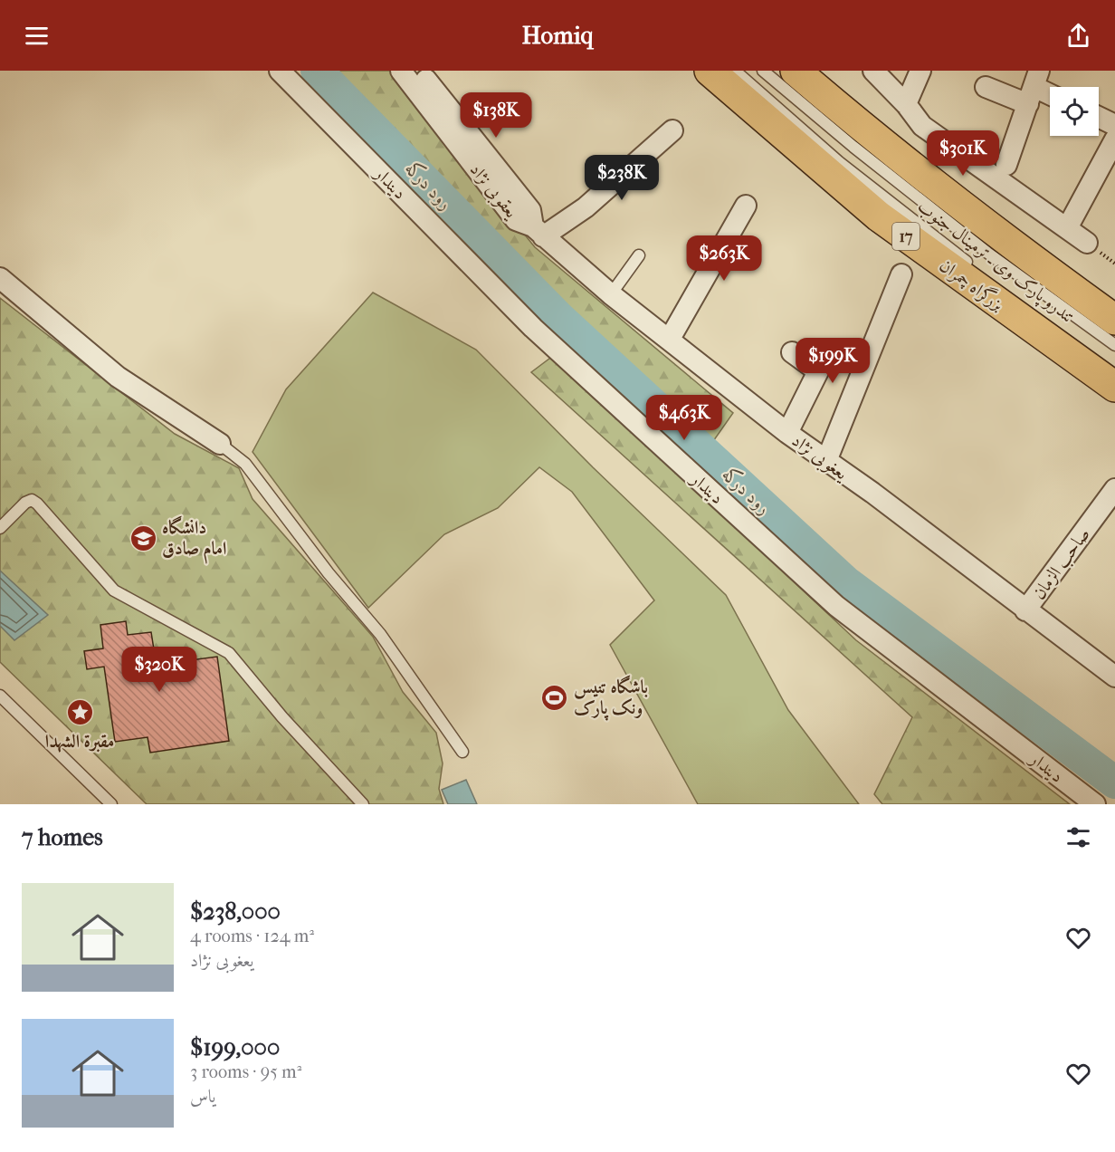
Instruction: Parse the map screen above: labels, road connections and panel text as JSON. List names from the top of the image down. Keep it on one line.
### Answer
{"streets":{"highway":["17","بزرگراه چمران"],"street":["دیندار","یعقوبی نژاد","یعغوبی نژاد","صاحب الزمان"],"lane":["تندرو پارک وی ـ ترمینال جنوب"]},"crossings":[["یعقوبی نژاد","یعغوبی نژاد"],["یعغوبی نژاد","صاحب الزمان"]],"water":["رود درکه"],"places":{"school or university":["دانشگاه امام صادق"],"sports":["باشگاه تنیس ونک پارک"],"place":["مقبرة الشهدا"]},"page":{"header":"Homiq","price":["$138K","$301K","$238K","$263K","$199K","$463K","$320K"],"heading":"7 homes","list":[{"name":"$238,000","note":"4 rooms · 124 m² · یعغوبی نژاد"},{"name":"$199,000","note":"3 rooms · 95 m² · یاس"}]}}
